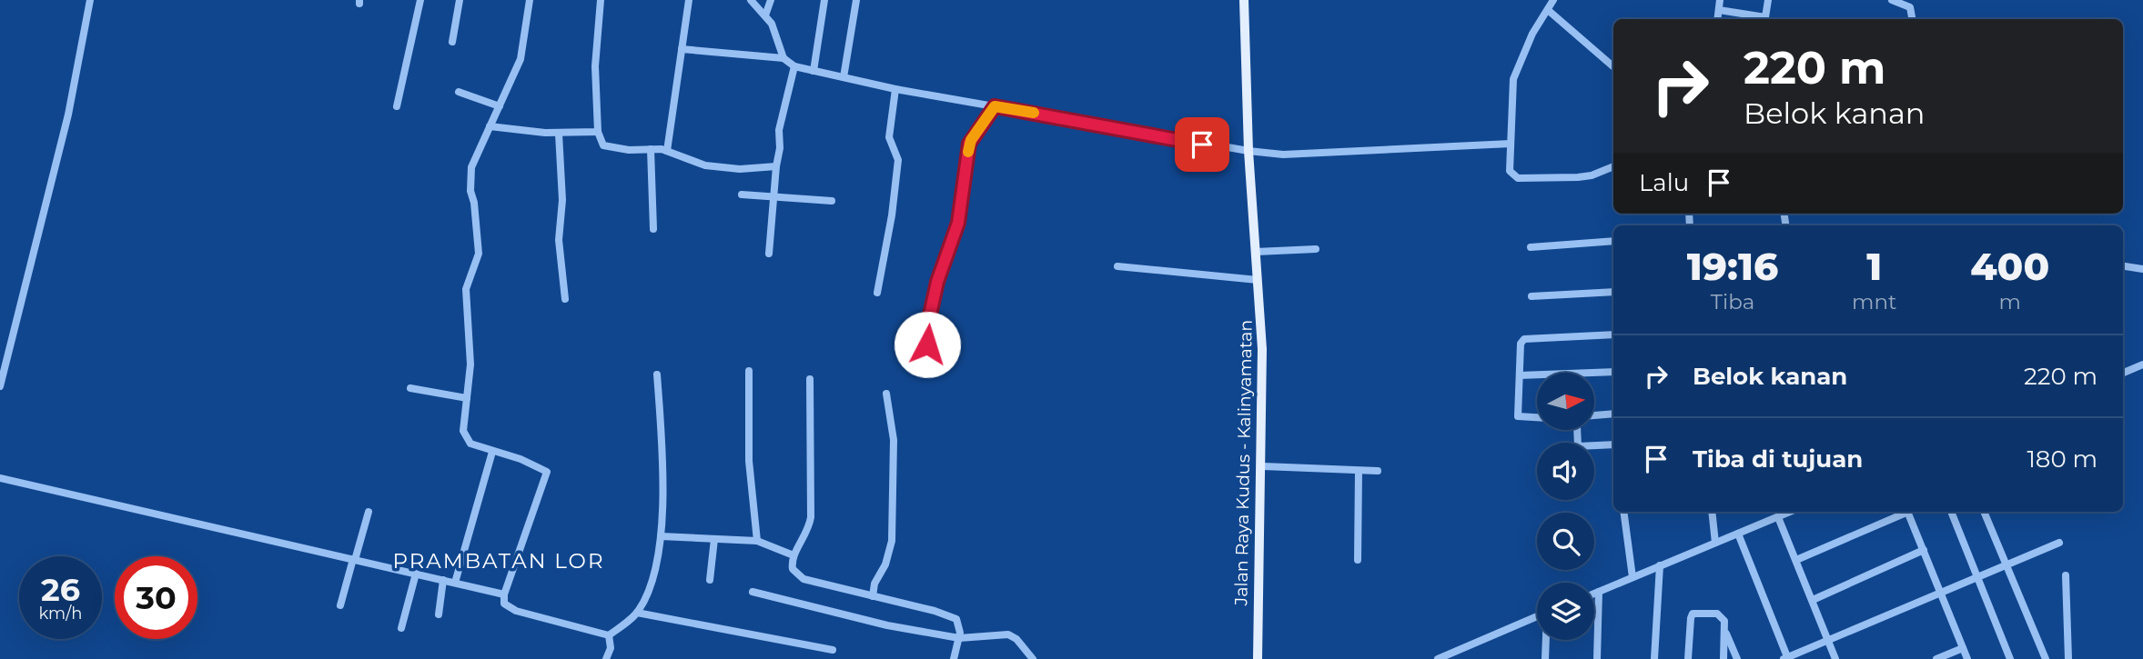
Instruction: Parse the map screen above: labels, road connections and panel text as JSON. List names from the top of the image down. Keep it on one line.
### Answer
{"streets":{"main road":["Jalan Raya Kudus - Kalinyamatan"]},"districts":["PRAMBATAN LOR"],"north":"right","page":{"turn":["220 m","Belok kanan"],"then":"Lalu","eta":["19:16","Tiba","1","mnt","400","m"],"list":[{"name":"Belok kanan","value":"220 m"},{"name":"Tiba di tujuan","value":"180 m"}],"speed":"26 km/h","limit":"30"}}
